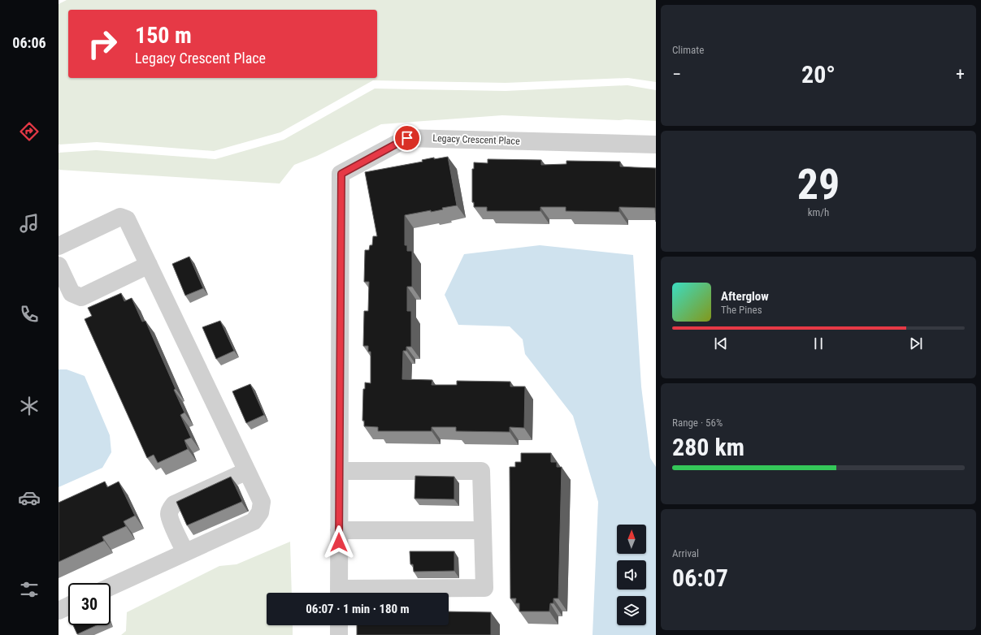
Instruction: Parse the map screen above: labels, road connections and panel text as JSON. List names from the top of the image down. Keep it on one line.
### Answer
{"streets":{"street":["Legacy Crescent Place"]},"north":"top","page":{"tabs":"06:06","tile":["Climate",["29","km/h"],["Range · 56%","280 km"],["Arrival","06:07"]],"turn":["150 m","Legacy Crescent Place"],"heat":["−","20°","+"],"song":["Afterglow","The Pines"],"limit":"30","trip":"06:07 · 1 min · 180 m"}}
